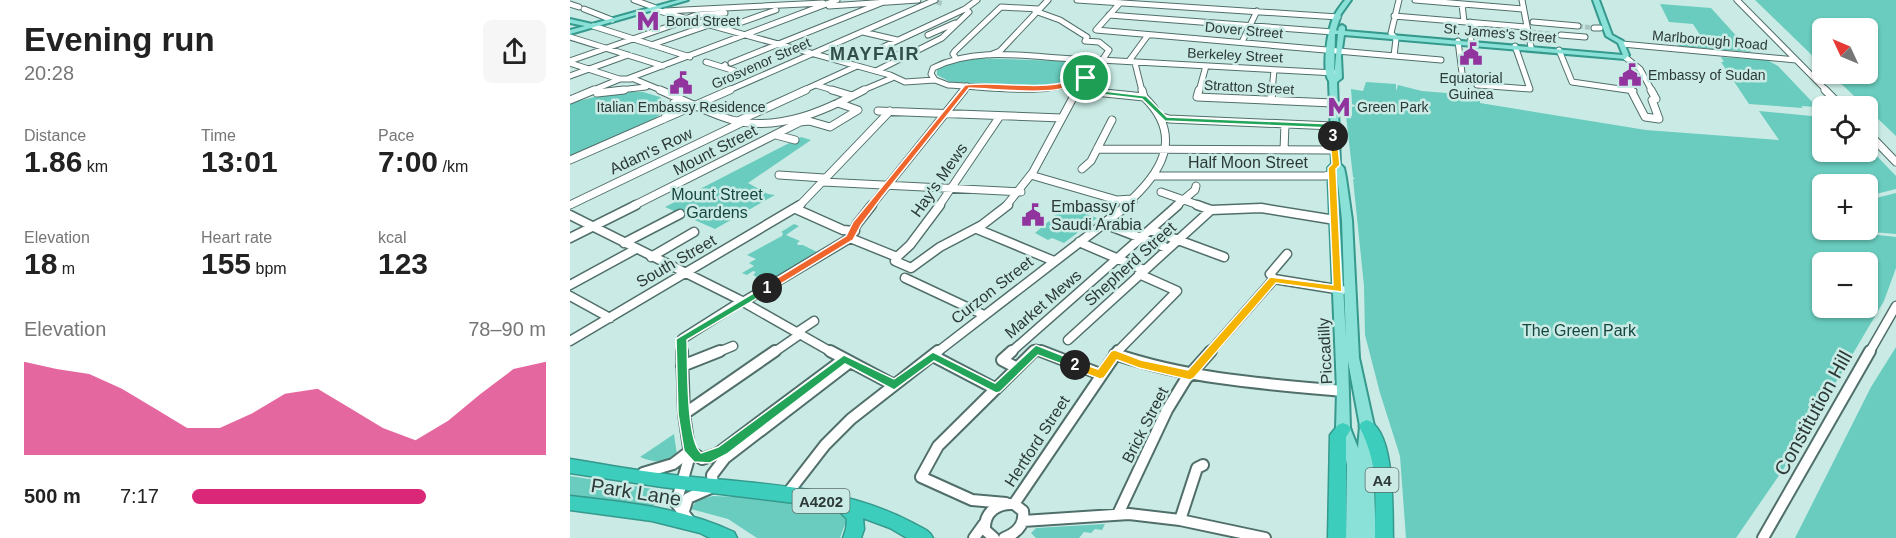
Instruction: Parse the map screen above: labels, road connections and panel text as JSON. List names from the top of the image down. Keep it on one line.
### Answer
{"streets":{"highway":["A4","Park Lane","A4202"],"main road":["St. James's Street","Piccadilly"],"street":["Dover Street","Marlborough Road","Berkeley Street","Grosvenor Street","Stratton Street","Mount Street","Adam's Row","Half Moon Street","Hay's Mews","South Street","Shepherd Street","Curzon Street","Market Mews","Constitution Hill","Brick Street","Hertford Street"]},"crossings":[["Dover Street","Piccadilly"],["St. James's Street","Piccadilly"],["Berkeley Street","Stratton Street"],["Berkeley Street","Piccadilly"],["Stratton Street","Piccadilly"],["Half Moon Street","Curzon Street"],["Half Moon Street","Piccadilly"],["Shepherd Street","Hertford Street"],["Curzon Street","Hertford Street"],["Curzon Street","Park Lane"],["Market Mews","Hertford Street"],["Piccadilly","A4"],["Park Lane","A4202"]],"districts":["MAYFAIR"],"parks":["Mount Street Gardens","The Green Park"],"places":{"metro station":["Bond Street","Green Park"],"public building":["Equatorial Guinea","Embassy of Sudan","Italian Embassy Residence","Embassy of Saudi Arabia"]},"north":"top left","page":{"heading":["Evening run","20:28"],"map_buttons":["+","−"],"stats":[["Distance","1.86 km"],["Time","13:01"],["Pace","7:00 /km"],["Elevation","18 m"],["Heart rate","155 bpm"],["kcal","123"]],"pins":["3","1","2"],"chart":["Elevation","78–90 m"],"list":[{"name":"500 m","note":"7:17"}]}}
